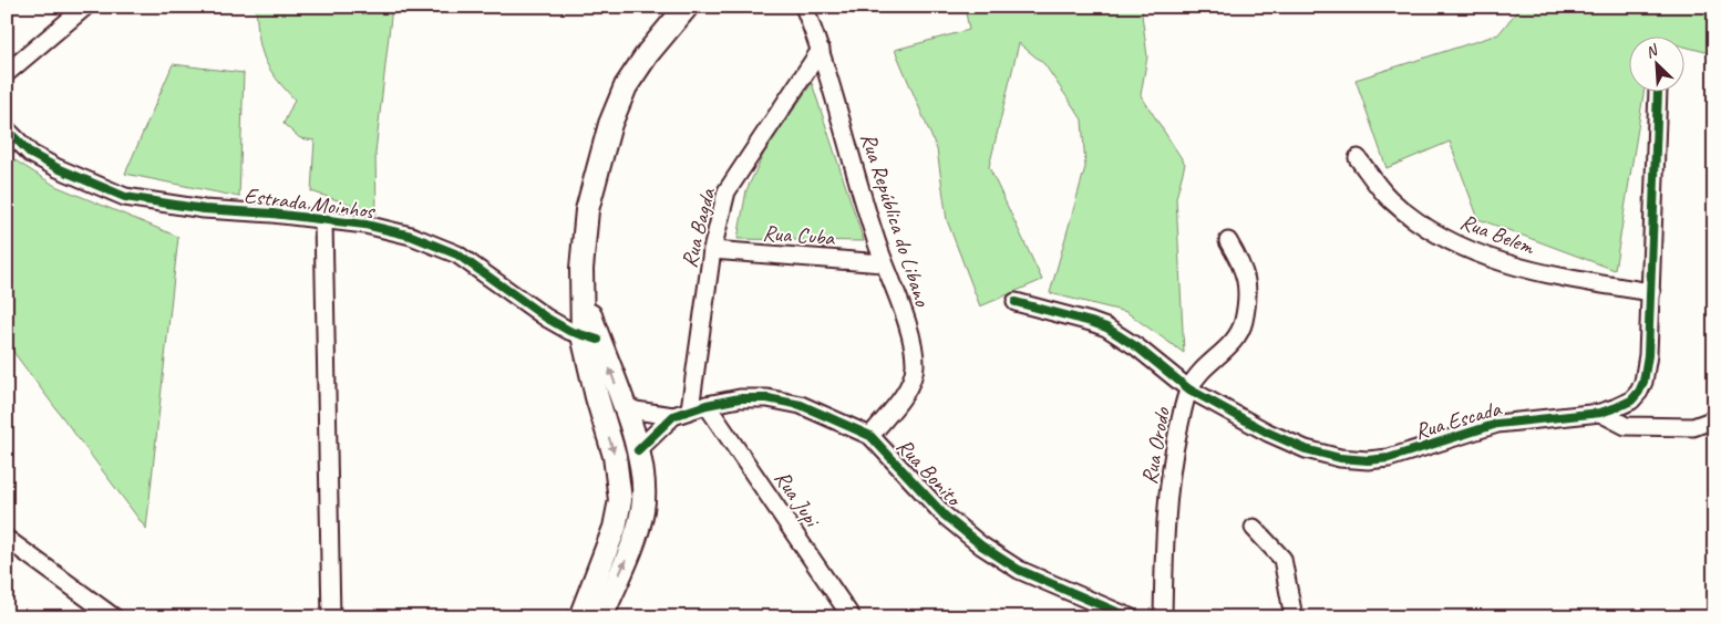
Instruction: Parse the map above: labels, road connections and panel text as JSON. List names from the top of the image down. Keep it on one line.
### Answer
{"streets":{"street":["Estrada Moinhos","Rua República do Libano","Rua Bagda","Rua Belem","Rua Cuba","Rua Escada","Rua Orodo","Rua Bonito","Rua Jupi"]},"crossings":[["Rua República do Libano","Rua Bagda"],["Rua República do Libano","Rua Cuba"],["Rua República do Libano","Rua Bonito"],["Rua Bagda","Rua Cuba"],["Rua Bagda","Rua Bonito"],["Rua Belem","Rua Escada"],["Rua Escada","Rua Orodo"],["Rua Bonito","Rua Jupi"]],"north":"top left"}
